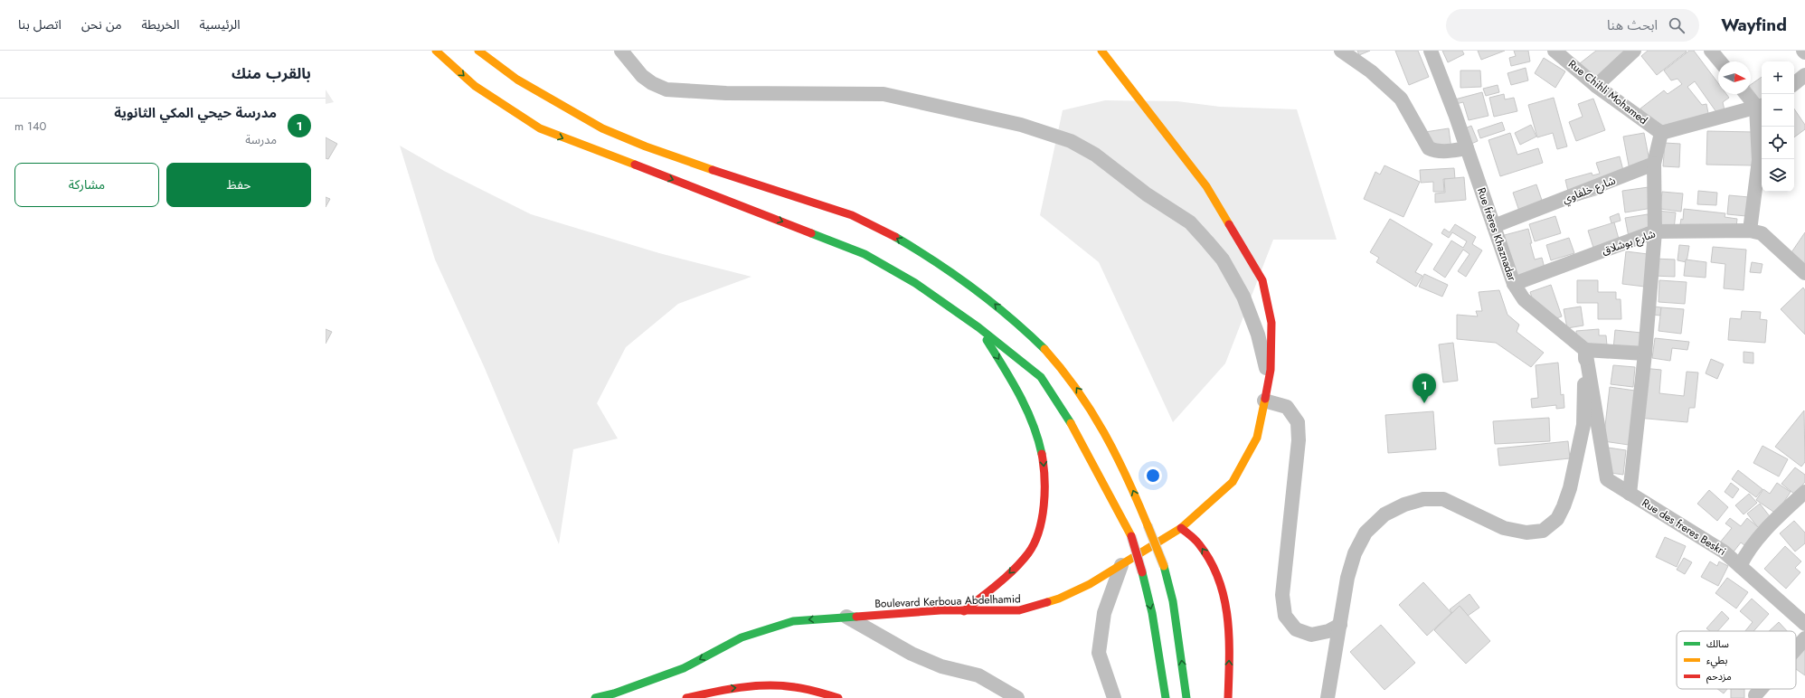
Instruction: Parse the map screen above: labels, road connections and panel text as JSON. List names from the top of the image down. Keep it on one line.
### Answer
{"streets":{"main road":["Boulevard Kerboua Abdelhamid"],"street":["Rue Chihli Mohamed","شارع خلفاوي","Rue frères Khaznadar","شارع بوشلاق","Rue des freres Beskri"]},"crossings":[["شارع خلفاوي","Rue frères Khaznadar"],["Rue frères Khaznadar","شارع بوشلاق"],["Rue frères Khaznadar","Rue des freres Beskri"]],"legend":["سالك","بطيء","مزدحم"],"north":"right","page":{"header":"Wayfind","search":"ابحث هنا","nav":["الرئيسية","الخريطة","من نحن","اتصل بنا"],"heading":"بالقرب منك","map_buttons":["+","−"],"list":[{"mark":"1","name":"مدرسة حيحي المكي الثانوية","note":"مدرسة","value":"140 m"}],"buttons":["حفظ","مشاركة"],"pins":"1"}}
